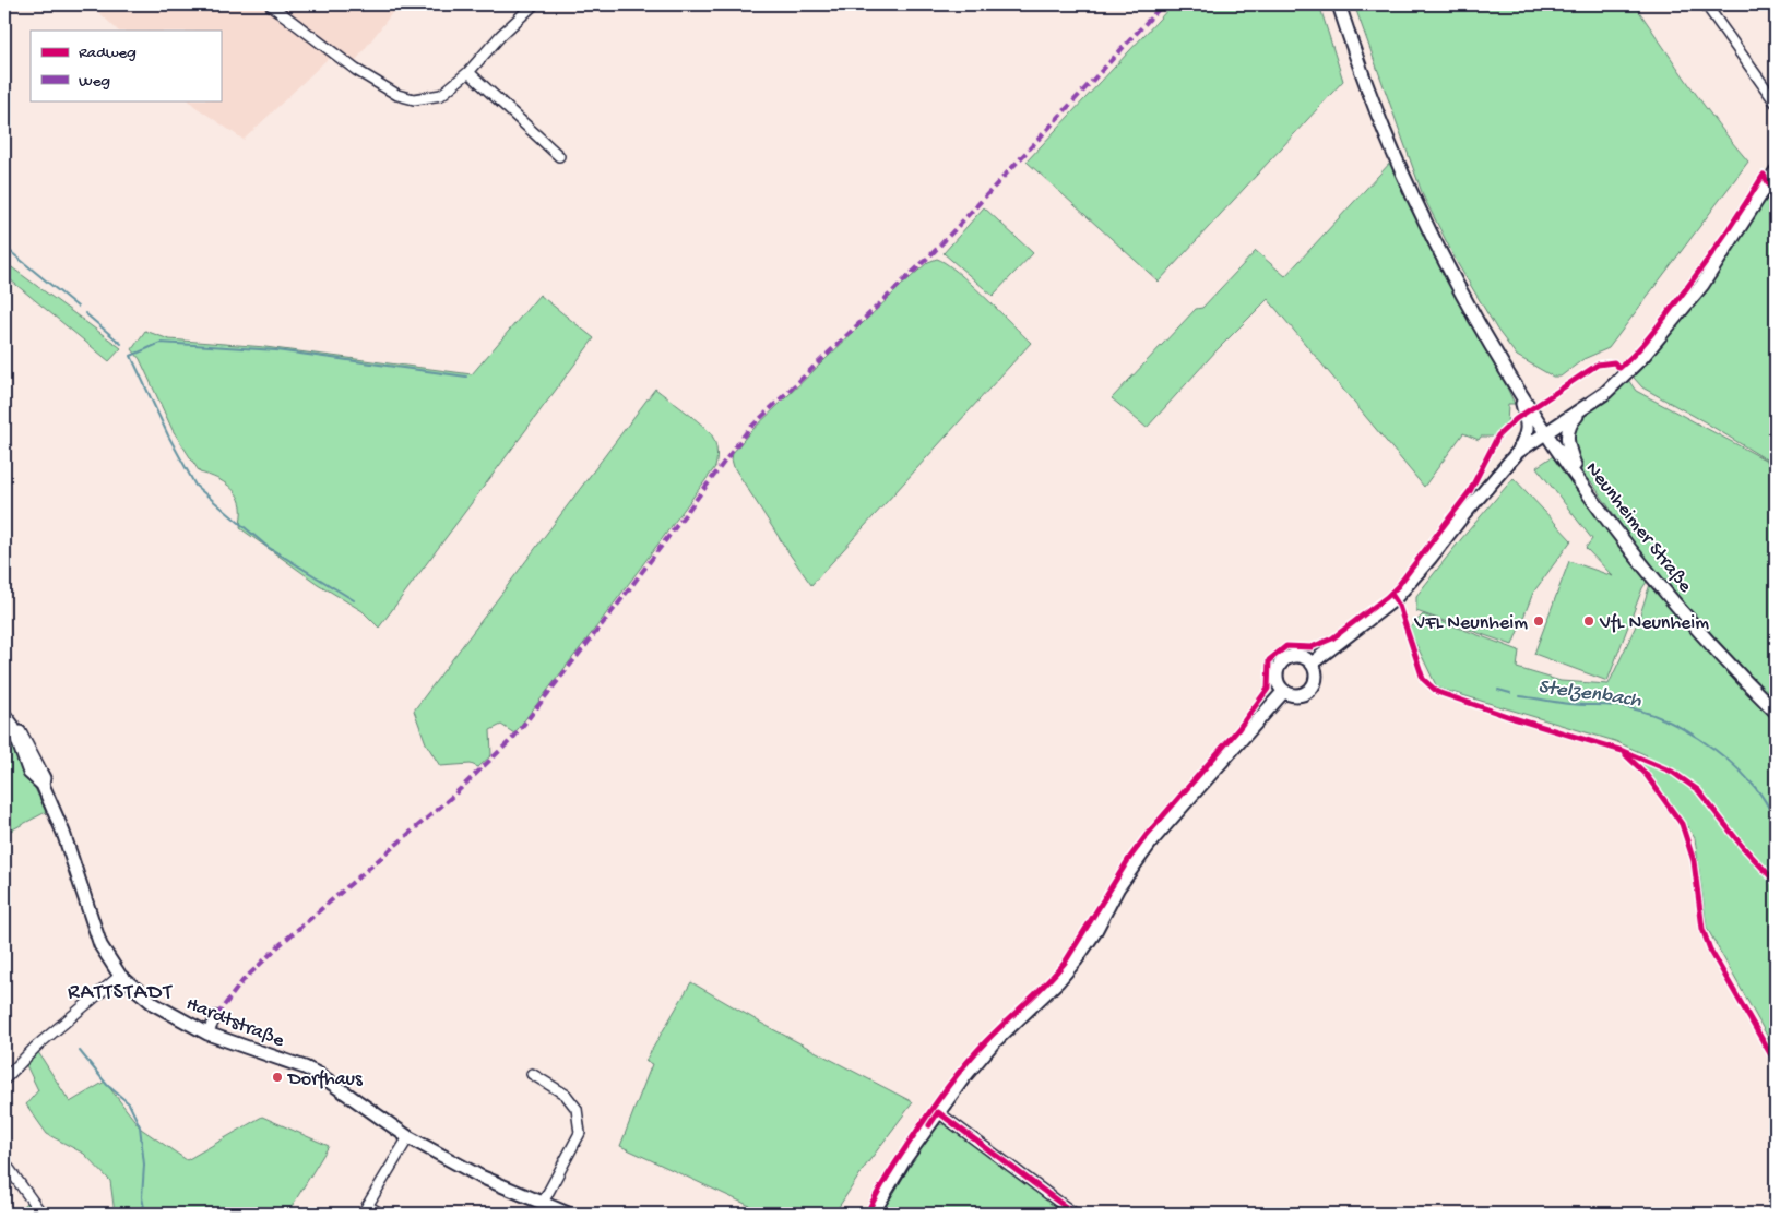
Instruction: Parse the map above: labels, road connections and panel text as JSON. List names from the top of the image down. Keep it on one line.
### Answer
{"streets":{"main road":["Neunheimer Straße","Hardtstraße"]},"districts":["RATTSTADT"],"water":["Stelzenbach"],"places":["VFL Neunheim","VfL Neunheim","Dorfhaus"],"legend":["Radweg","Weg"]}
